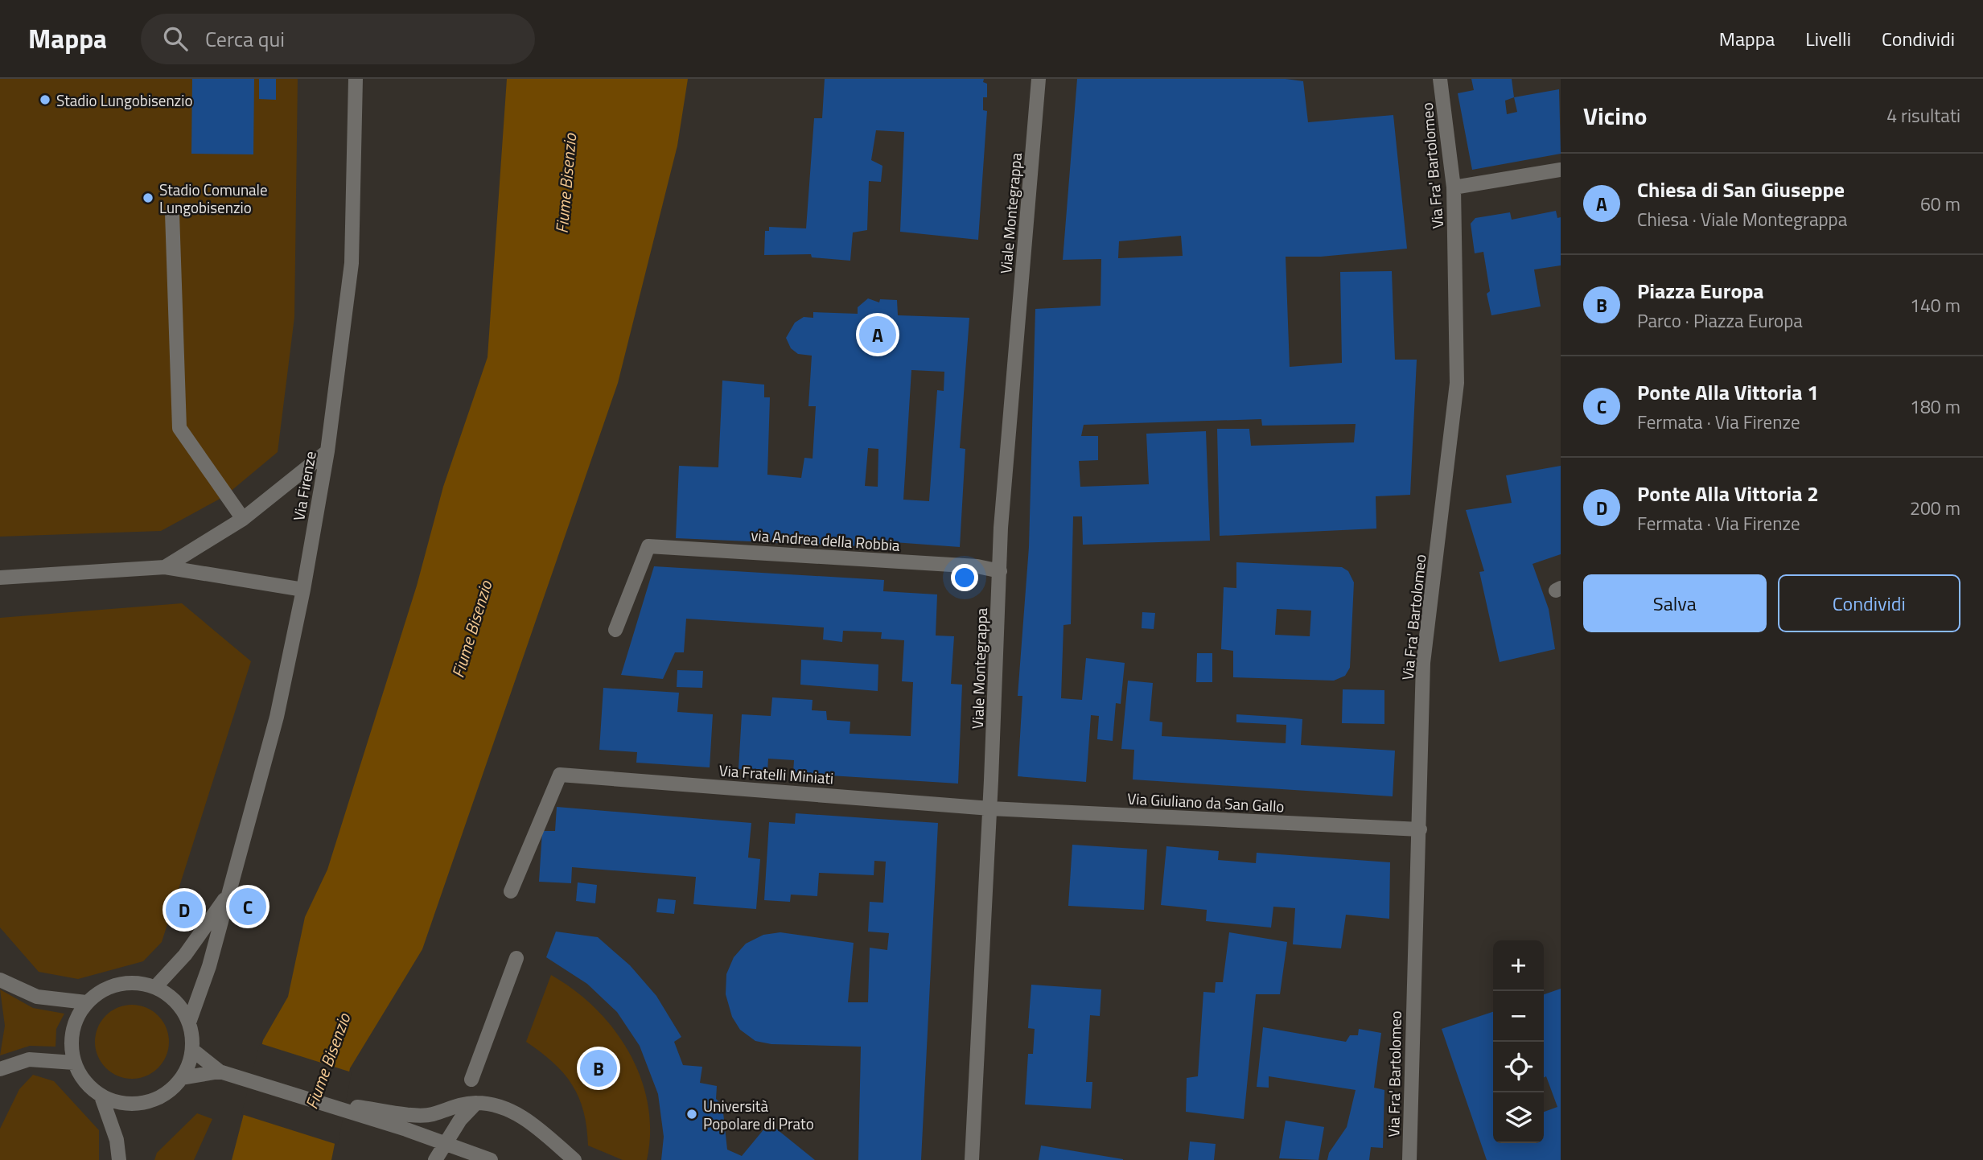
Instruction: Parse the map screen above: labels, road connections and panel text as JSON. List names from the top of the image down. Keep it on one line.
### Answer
{"streets":{"street":["Via Fra' Bartolomeo","Viale Montegrappa","Via Firenze","via Andrea della Robbia","Via Fratelli Miniati","Via Giuliano da San Gallo"]},"crossings":[["Via Fra' Bartolomeo","Via Giuliano da San Gallo"],["Viale Montegrappa","via Andrea della Robbia"],["Viale Montegrappa","Via Fratelli Miniati"],["Viale Montegrappa","Via Giuliano da San Gallo"],["Via Fratelli Miniati","Via Giuliano da San Gallo"]],"water":["Fiume Bisenzio"],"places":["Stadio Lungobisenzio","Stadio Comunale Lungobisenzio","Università Popolare di Prato"],"page":{"header":"Mappa","search":"Cerca qui","nav":["Mappa","Livelli","Condividi"],"heading":["Vicino","4 risultati"],"list":[{"mark":"A","name":"Chiesa di San Giuseppe","note":"Chiesa · Viale Montegrappa","value":"60 m"},{"mark":"B","name":"Piazza Europa","note":"Parco · Piazza Europa","value":"140 m"},{"mark":"C","name":"Ponte Alla Vittoria 1","note":"Fermata · Via Firenze","value":"180 m"},{"mark":"D","name":"Ponte Alla Vittoria 2","note":"Fermata · Via Firenze","value":"200 m"}],"pins":["A","C","D","B"],"buttons":["Salva","Condividi"],"map_buttons":["+","−"]}}
